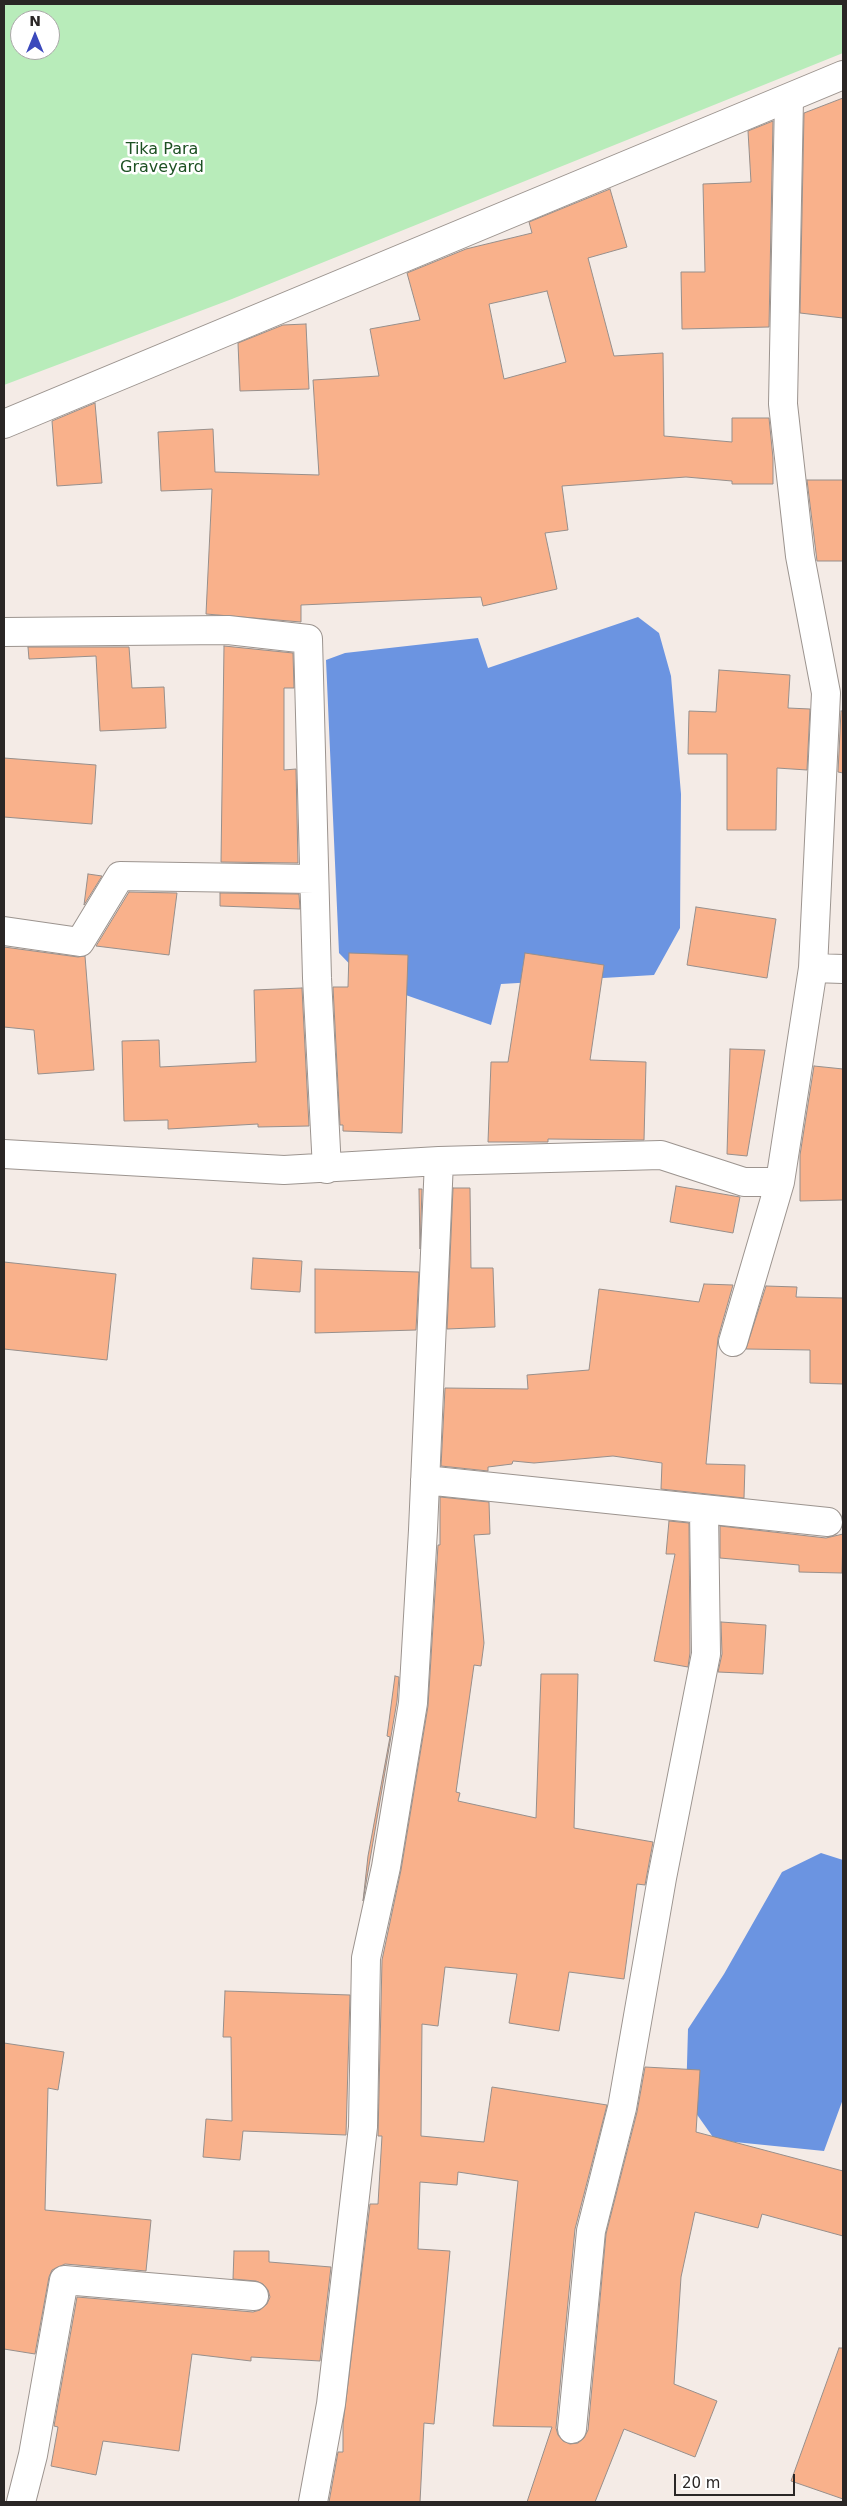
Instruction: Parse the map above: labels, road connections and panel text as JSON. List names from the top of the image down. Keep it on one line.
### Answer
{"parks":["Tika Para Graveyard"],"scale_bar":"20 m","north":"top"}
